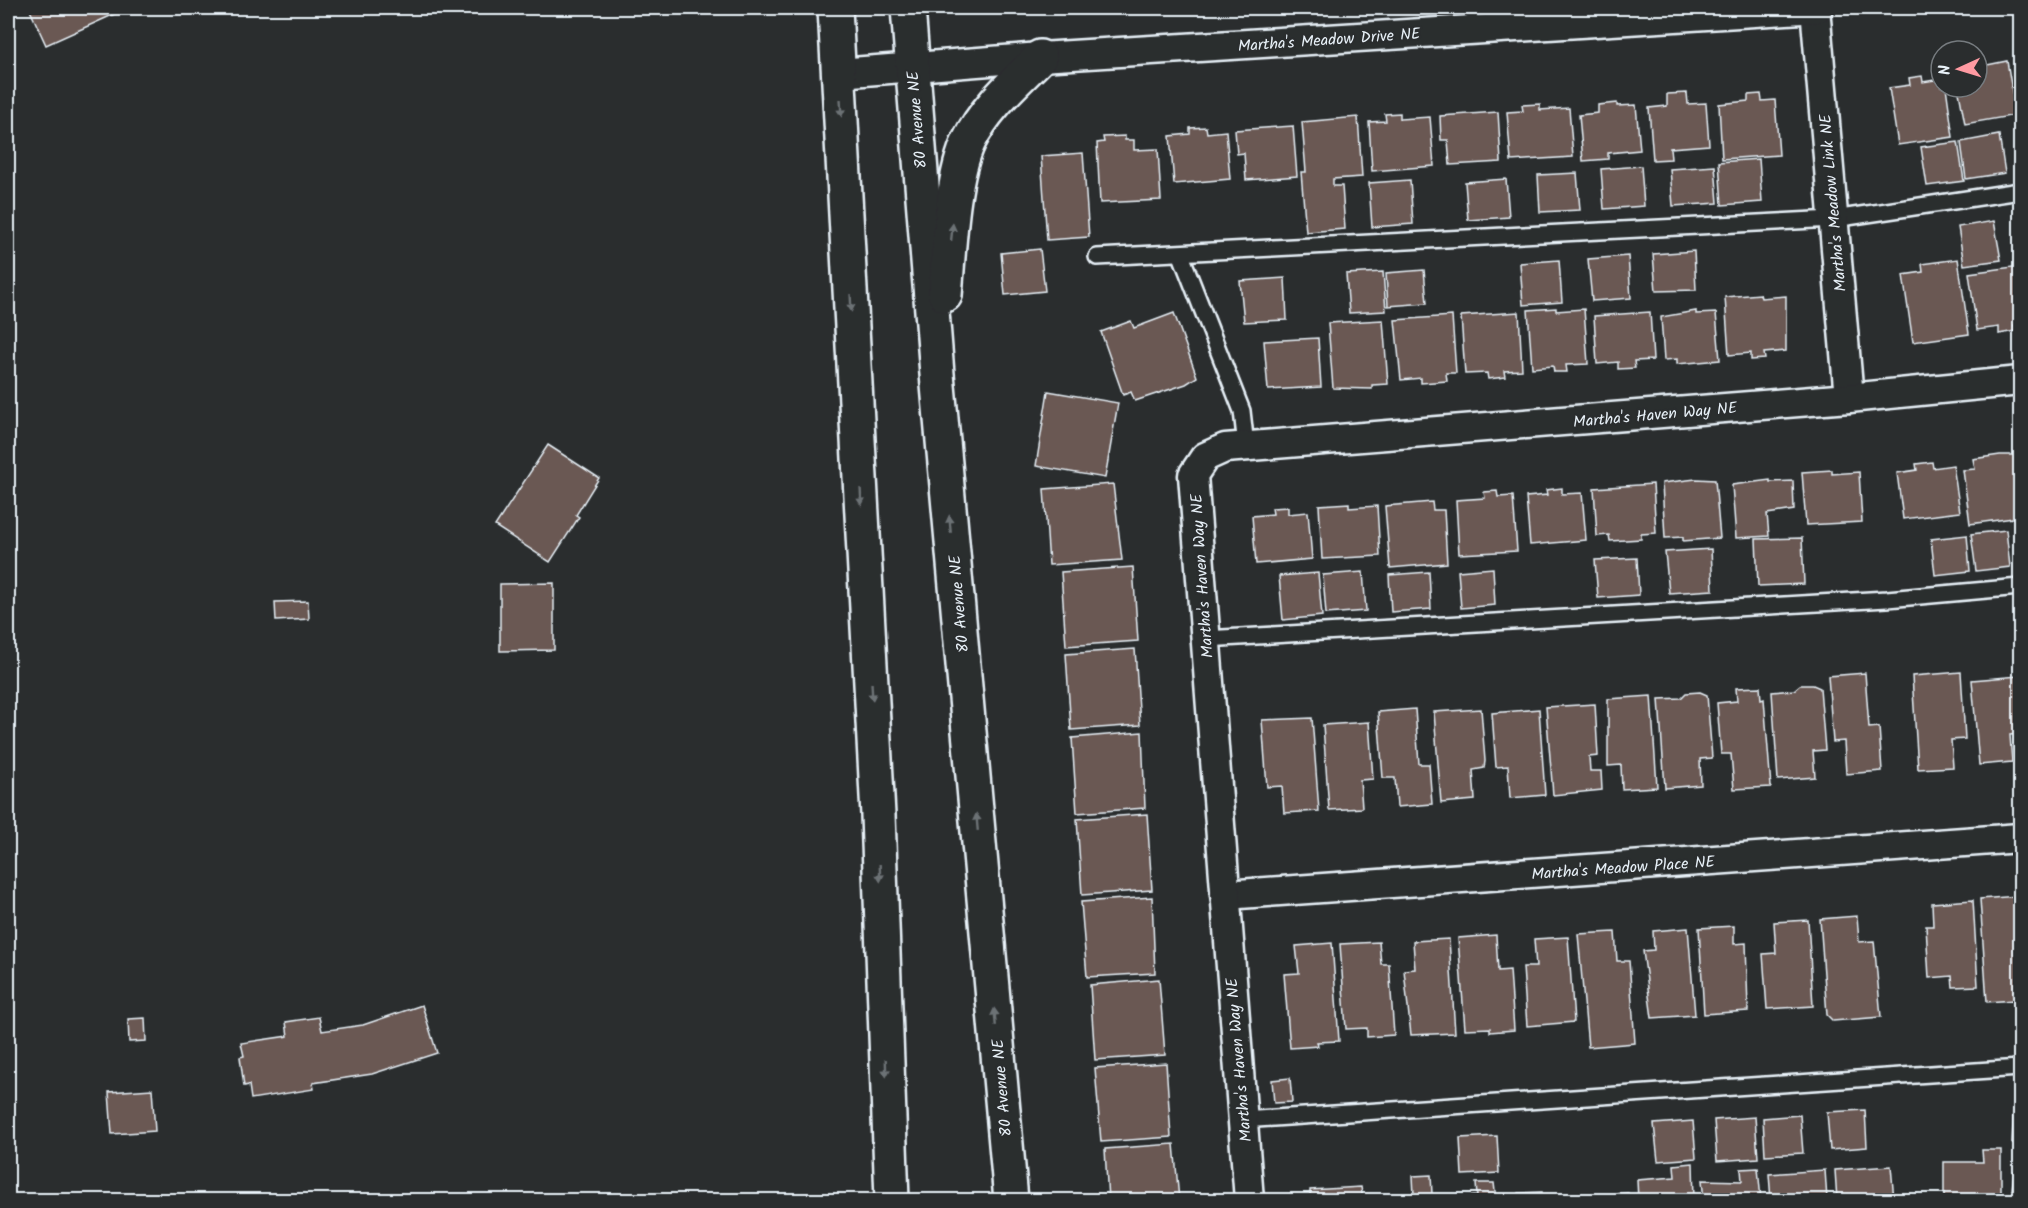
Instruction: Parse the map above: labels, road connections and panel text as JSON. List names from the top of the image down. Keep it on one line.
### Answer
{"streets":{"main road":["80 Avenue NE"],"street":["Martha's Meadow Drive NE","Martha's Meadow Link NE","Martha's Haven Way NE","Martha's Meadow Place NE"]},"crossings":[["Martha's Meadow Drive NE","80 Avenue NE"],["Martha's Meadow Drive NE","Martha's Meadow Link NE"],["Martha's Meadow Link NE","Martha's Haven Way NE"],["Martha's Haven Way NE","Martha's Meadow Place NE"]],"north":"left"}
